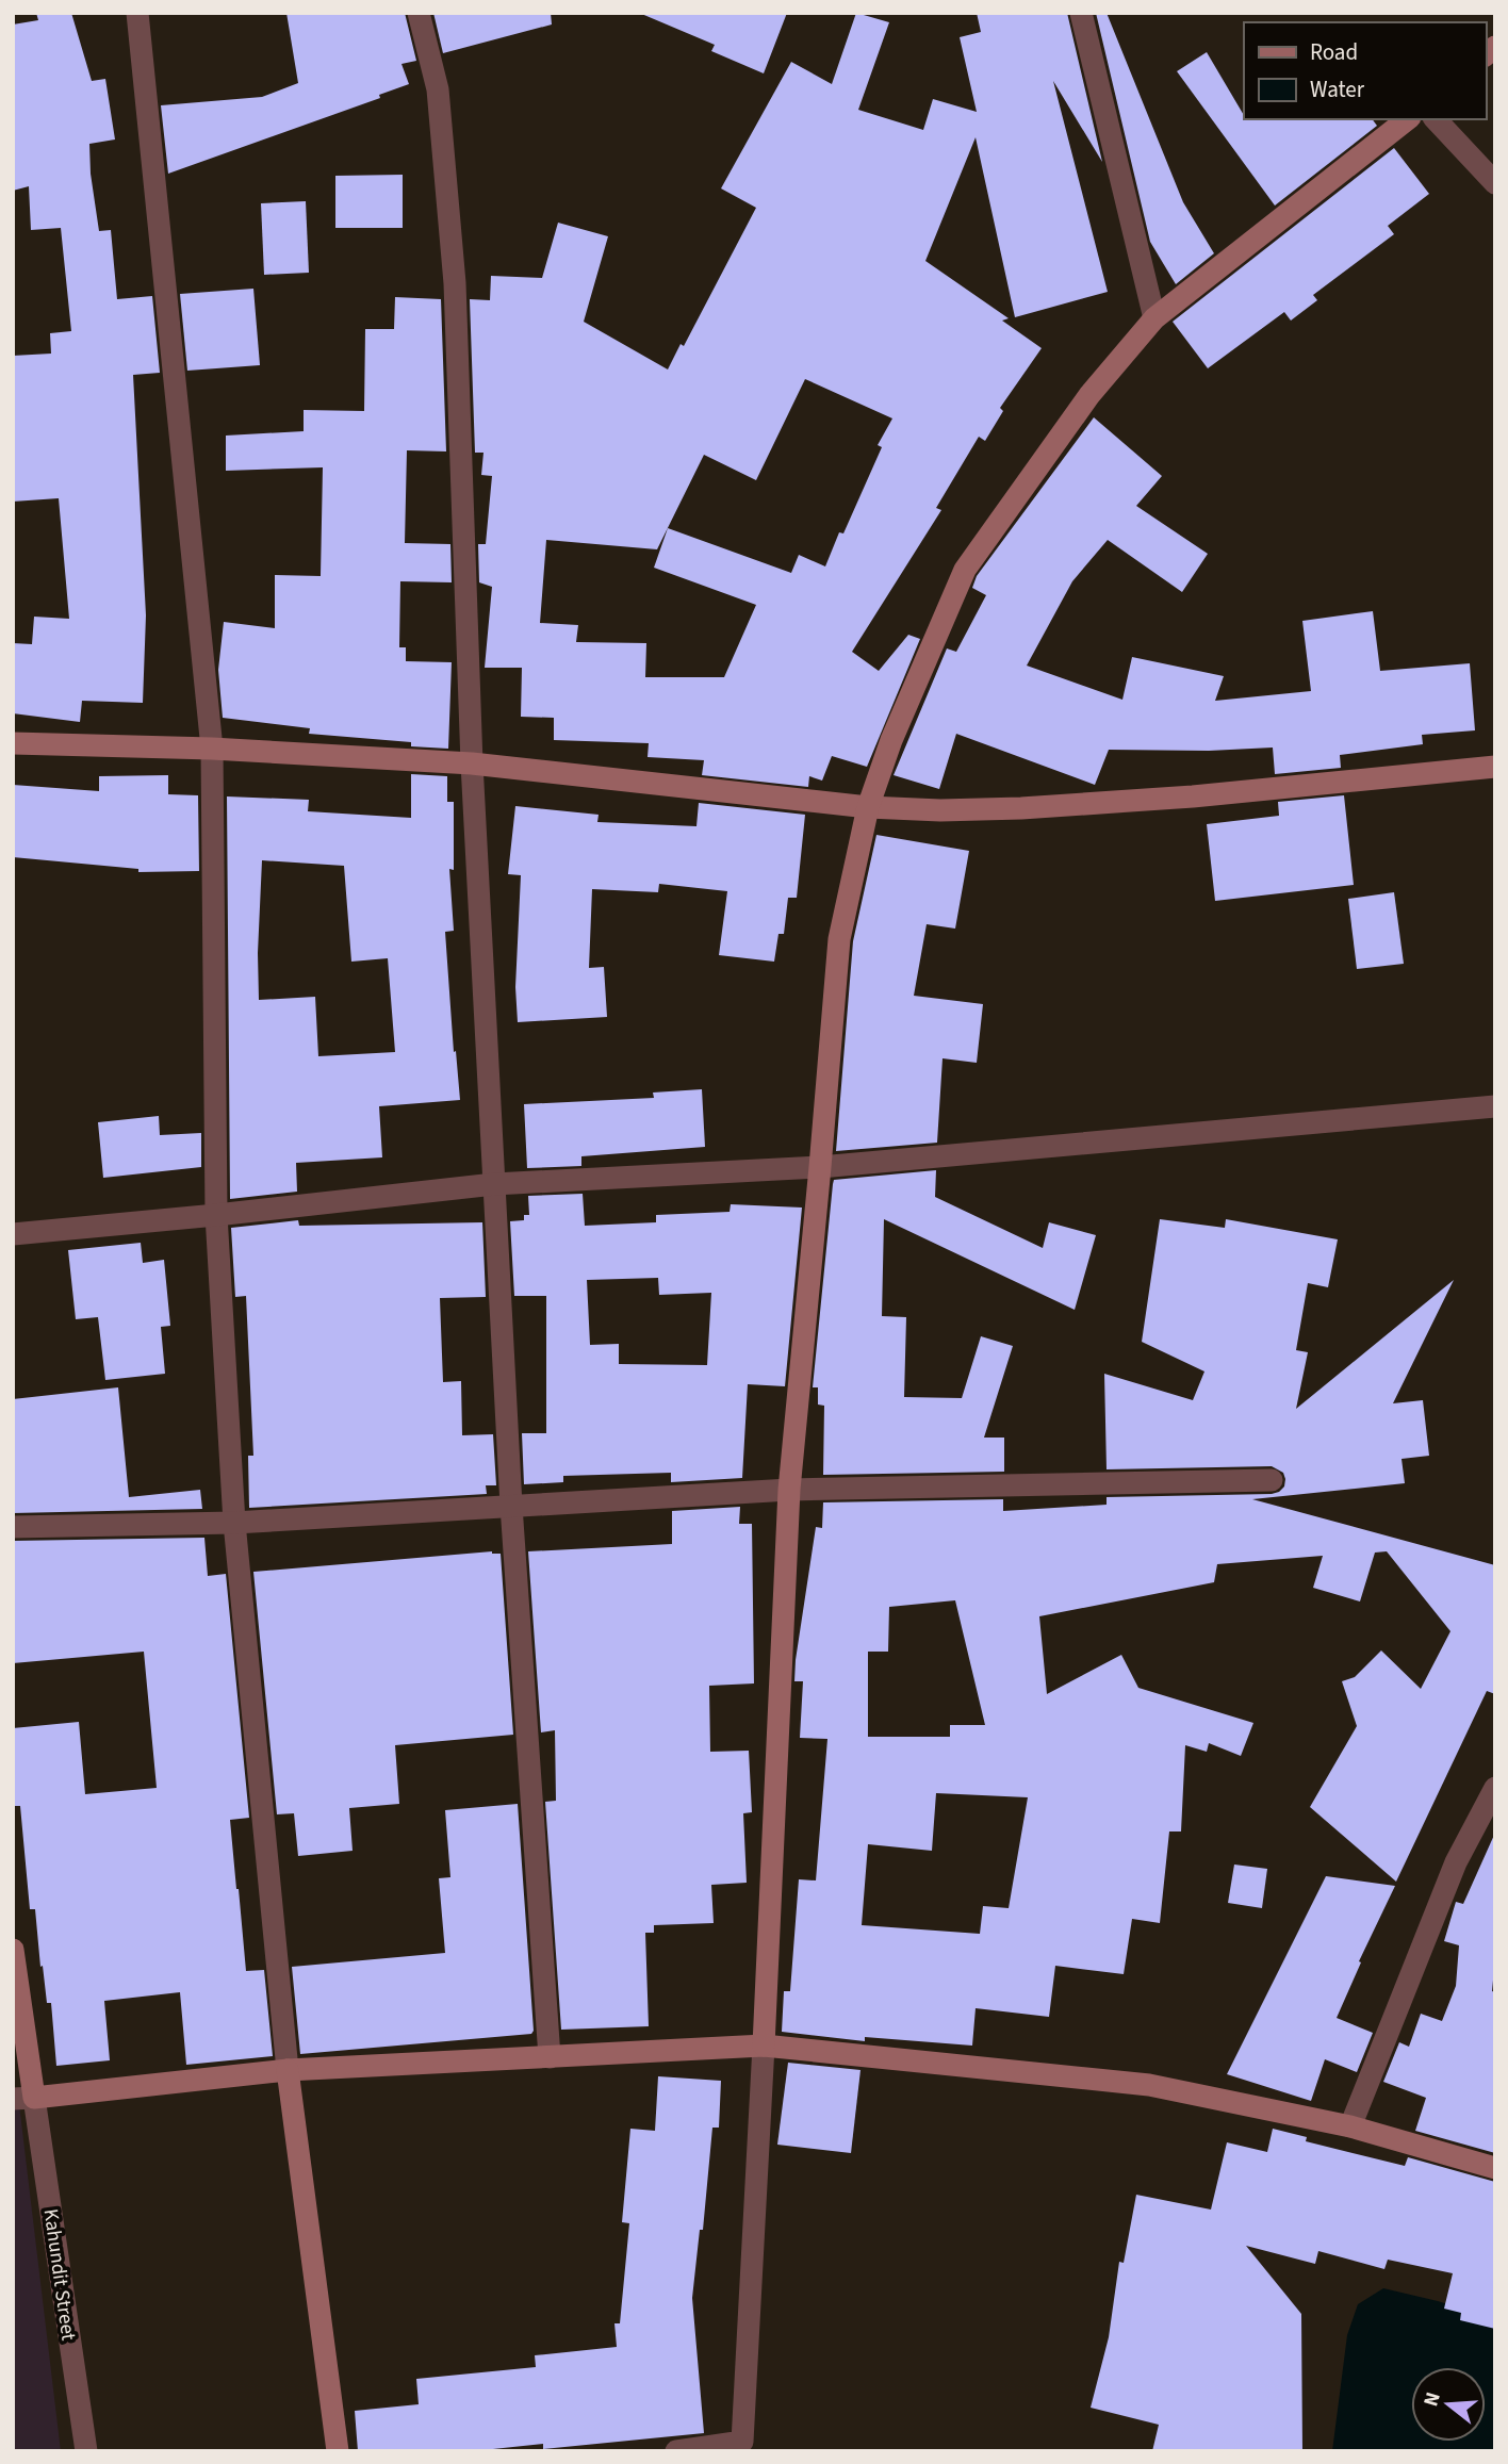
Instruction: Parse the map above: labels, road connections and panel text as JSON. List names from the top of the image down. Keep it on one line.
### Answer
{"streets":{"street":["Kahundit Street"]},"legend":["Road","Water"],"north":"left"}
